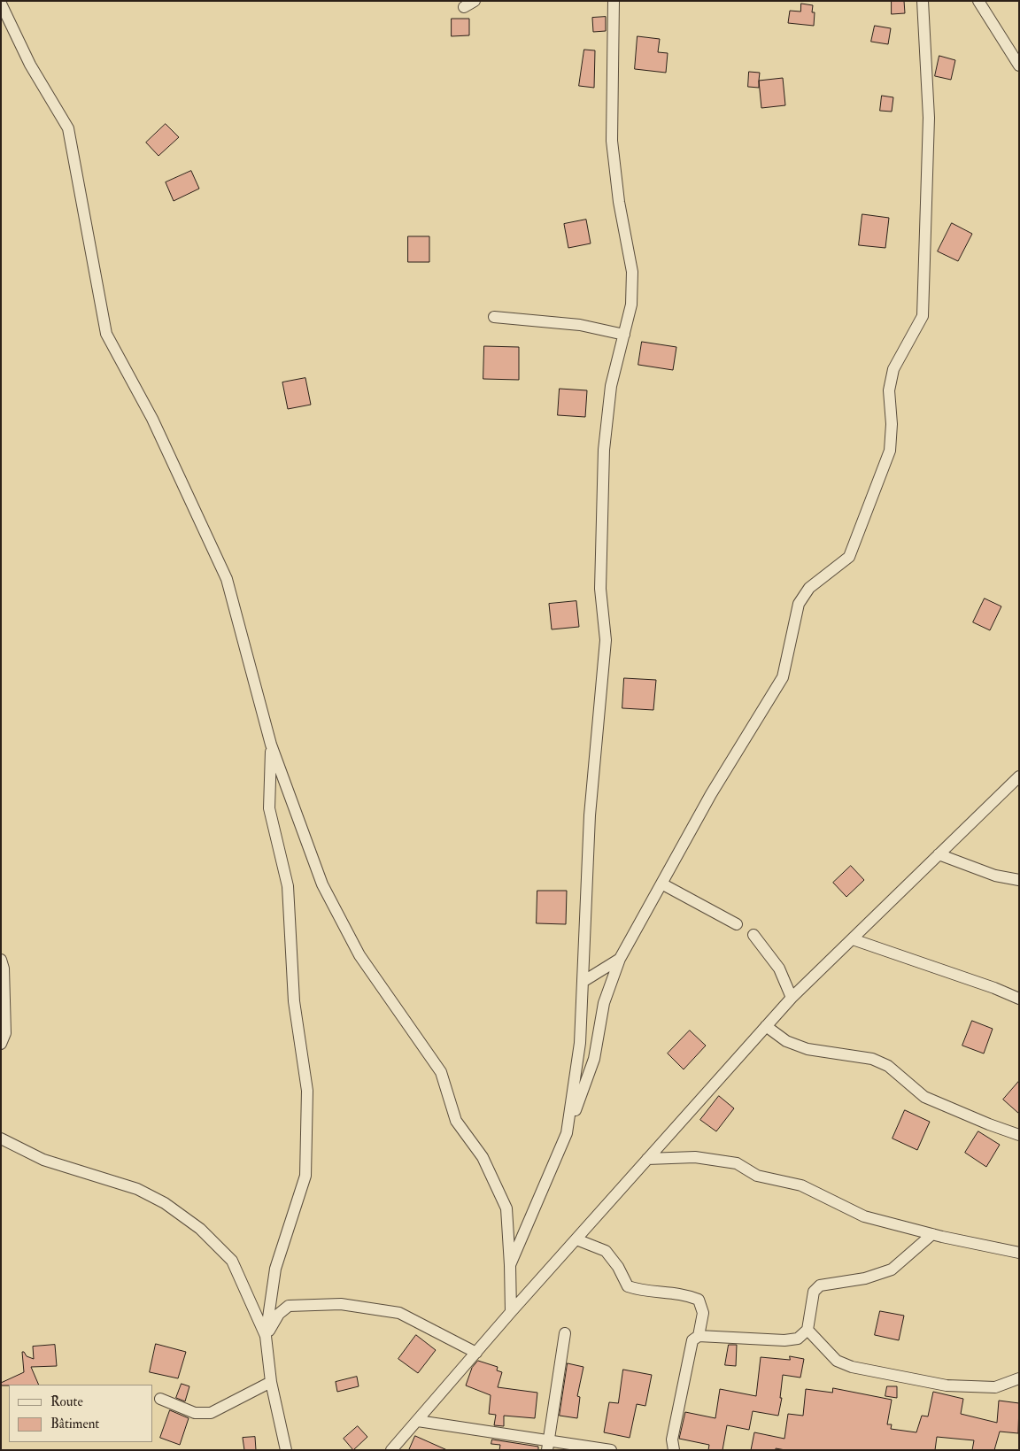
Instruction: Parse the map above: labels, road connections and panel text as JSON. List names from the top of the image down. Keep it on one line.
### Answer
{"legend":["Route","Bâtiment"]}
